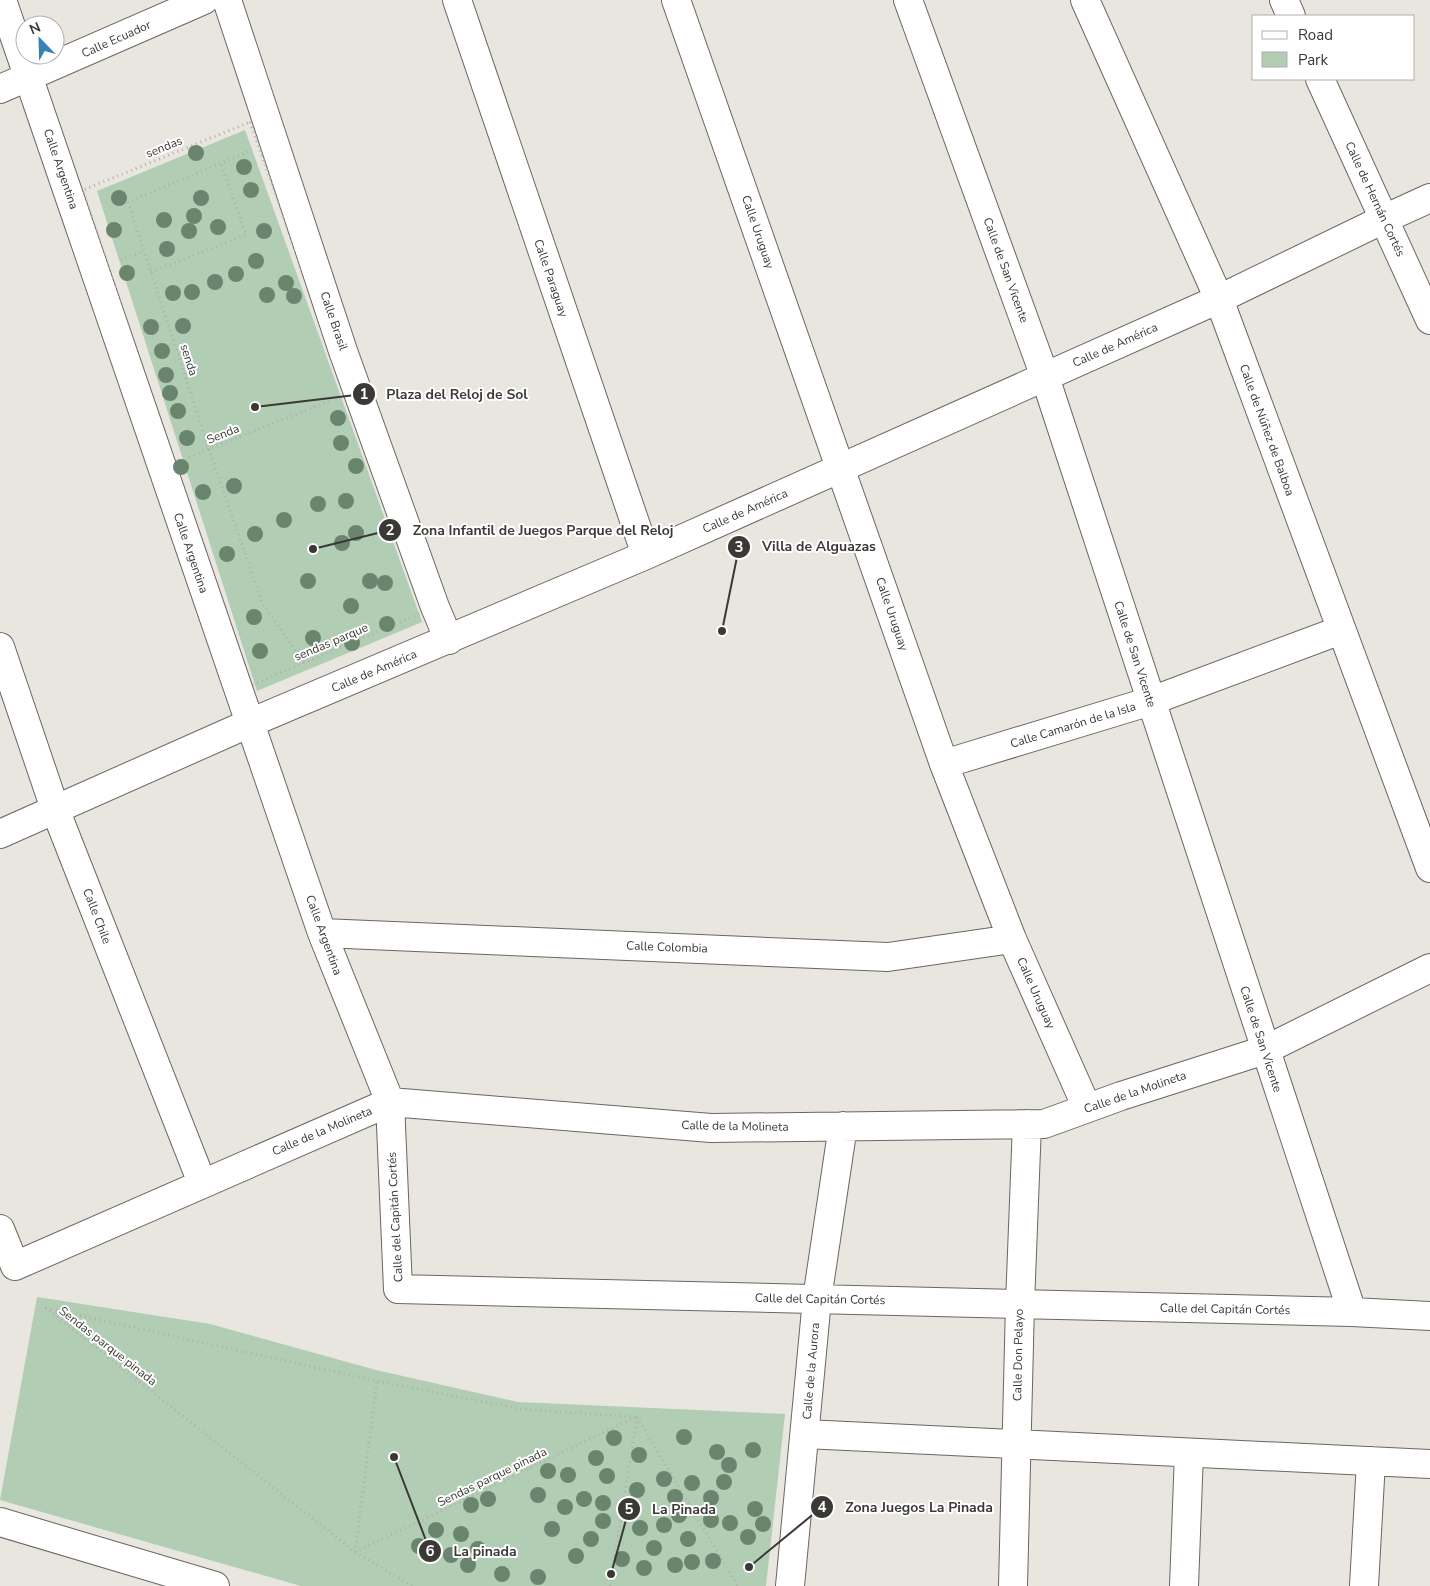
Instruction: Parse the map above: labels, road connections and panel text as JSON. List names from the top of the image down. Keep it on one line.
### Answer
{"streets":{"street":["Calle Ecuador","Calle Argentina","Calle de Hernán Cortés","Calle Uruguay","Calle de San Vicente","Calle Paraguay","Calle Brasil","Calle de América","Calle de Núñez de Balboa","Calle Camarón de la Isla","Calle Chile","Calle Colombia","Calle de la Molineta","Calle del Capitán Cortés","Calle Don Pelayo","Calle de la Aurora"],"path":["sendas","senda","Senda","sendas parque","Sendas parque pinada"]},"crossings":[["Calle Ecuador","Calle Argentina"],["sendas","Calle Argentina"],["sendas","Calle Brasil"],["sendas","senda"],["sendas","Senda"],["sendas","sendas parque"],["Calle Argentina","Calle de América"],["Calle Argentina","Senda"],["Calle Argentina","sendas parque"],["Calle Argentina","Calle Colombia"],["Calle Argentina","Calle de la Molineta"],["Calle Argentina","Calle del Capitán Cortés"],["Calle de Hernán Cortés","Calle de América"],["Calle Uruguay","Calle de América"],["Calle Uruguay","Calle Camarón de la Isla"],["Calle Uruguay","Calle Colombia"],["Calle Uruguay","Calle de la Molineta"],["Calle de San Vicente","Calle de América"],["Calle de San Vicente","Calle Camarón de la Isla"],["Calle de San Vicente","Calle de la Molineta"],["Calle de San Vicente","Calle del Capitán Cortés"],["Calle Paraguay","Calle de América"],["Calle Brasil","Calle de América"],["Calle Brasil","senda"],["Calle de América","Calle de Núñez de Balboa"],["Calle de América","Calle Chile"],["senda","Senda"],["senda","sendas parque"],["Calle de Núñez de Balboa","Calle Camarón de la Isla"],["Senda","sendas parque"],["Calle Chile","Calle de la Molineta"],["Calle de la Molineta","Calle del Capitán Cortés"],["Calle de la Molineta","Calle Don Pelayo"],["Calle de la Molineta","Calle de la Aurora"],["Calle del Capitán Cortés","Calle Don Pelayo"],["Calle del Capitán Cortés","Calle de la Aurora"]],"places":["Plaza del Reloj de Sol","Zona Infantil de Juegos Parque del Reloj","Villa de Alguazas","La pinada","Zona Juegos La Pinada","La Pinada"],"legend":["Road","Park"],"north":"top left"}
